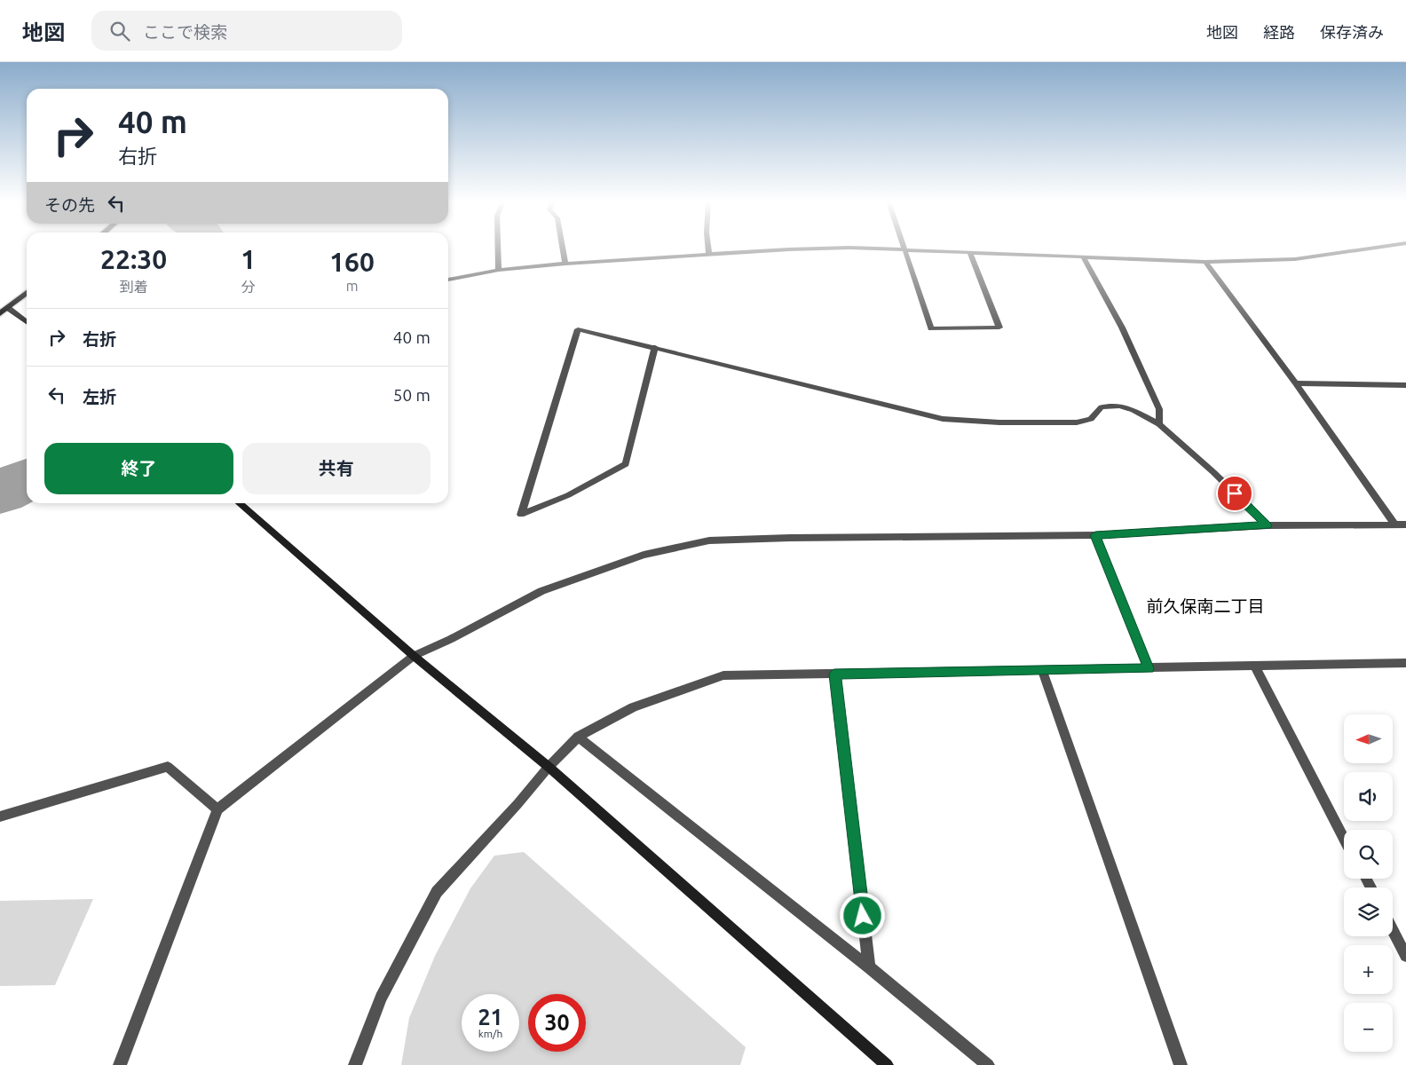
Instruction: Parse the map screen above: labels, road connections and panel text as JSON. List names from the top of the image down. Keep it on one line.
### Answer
{"districts":["前久保南二丁目"],"north":"left","page":{"header":"地図","search":"ここで検索","nav":["地図","経路","保存済み"],"turn":["40 m","右折"],"then":"その先","eta":["22:30","到着","1","分","160","m"],"list":[{"name":"右折","value":"40 m"},{"name":"左折","value":"50 m"}],"buttons":["終了","共有"],"map_buttons":["+","−"],"speed":"21 km/h","limit":"30"}}
